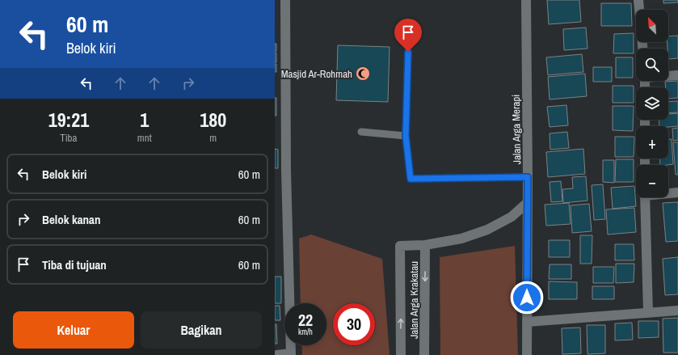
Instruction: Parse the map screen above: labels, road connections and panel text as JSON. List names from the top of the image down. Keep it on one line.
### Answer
{"streets":{"street":["Jalan Arga Merapi","Jalan Arga Krakatau"]},"places":{"mosque":["Masjid Ar-Rohmah"]},"north":"top left","page":{"turn":["60 m","Belok kiri"],"map_buttons":["+","−"],"eta":["19:21","Tiba","1","mnt","180","m"],"list":[{"name":"Belok kiri","value":"60 m"},{"name":"Belok kanan","value":"60 m"},{"name":"Tiba di tujuan","value":"60 m"}],"speed":"22 km/h","limit":"30","buttons":["Keluar","Bagikan"]}}
